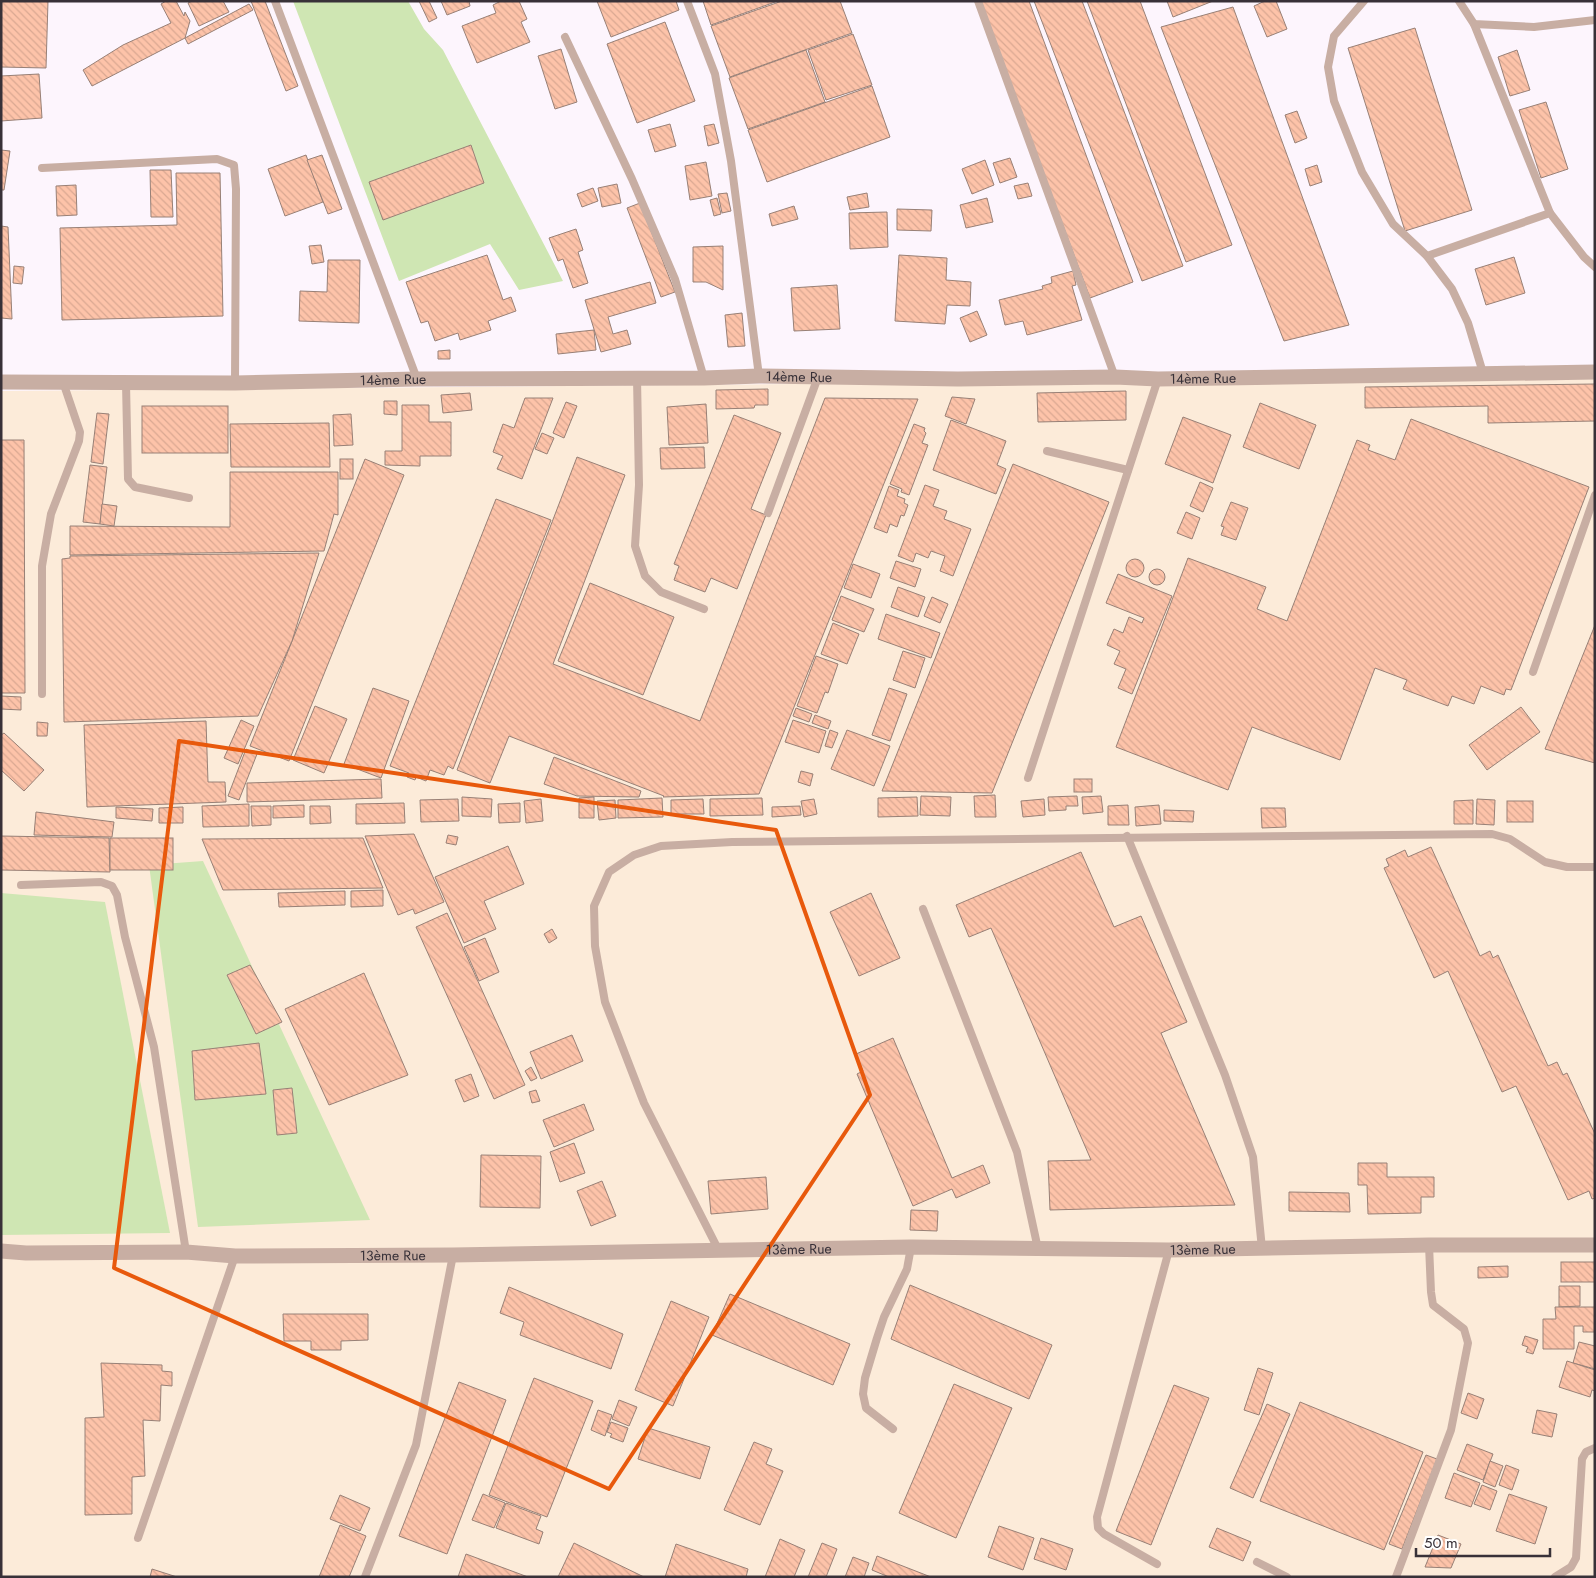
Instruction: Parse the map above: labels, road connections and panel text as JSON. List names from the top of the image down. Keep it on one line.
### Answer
{"streets":{"street":["14ème Rue","13ème Rue"]},"scale_bar":"50 m"}
